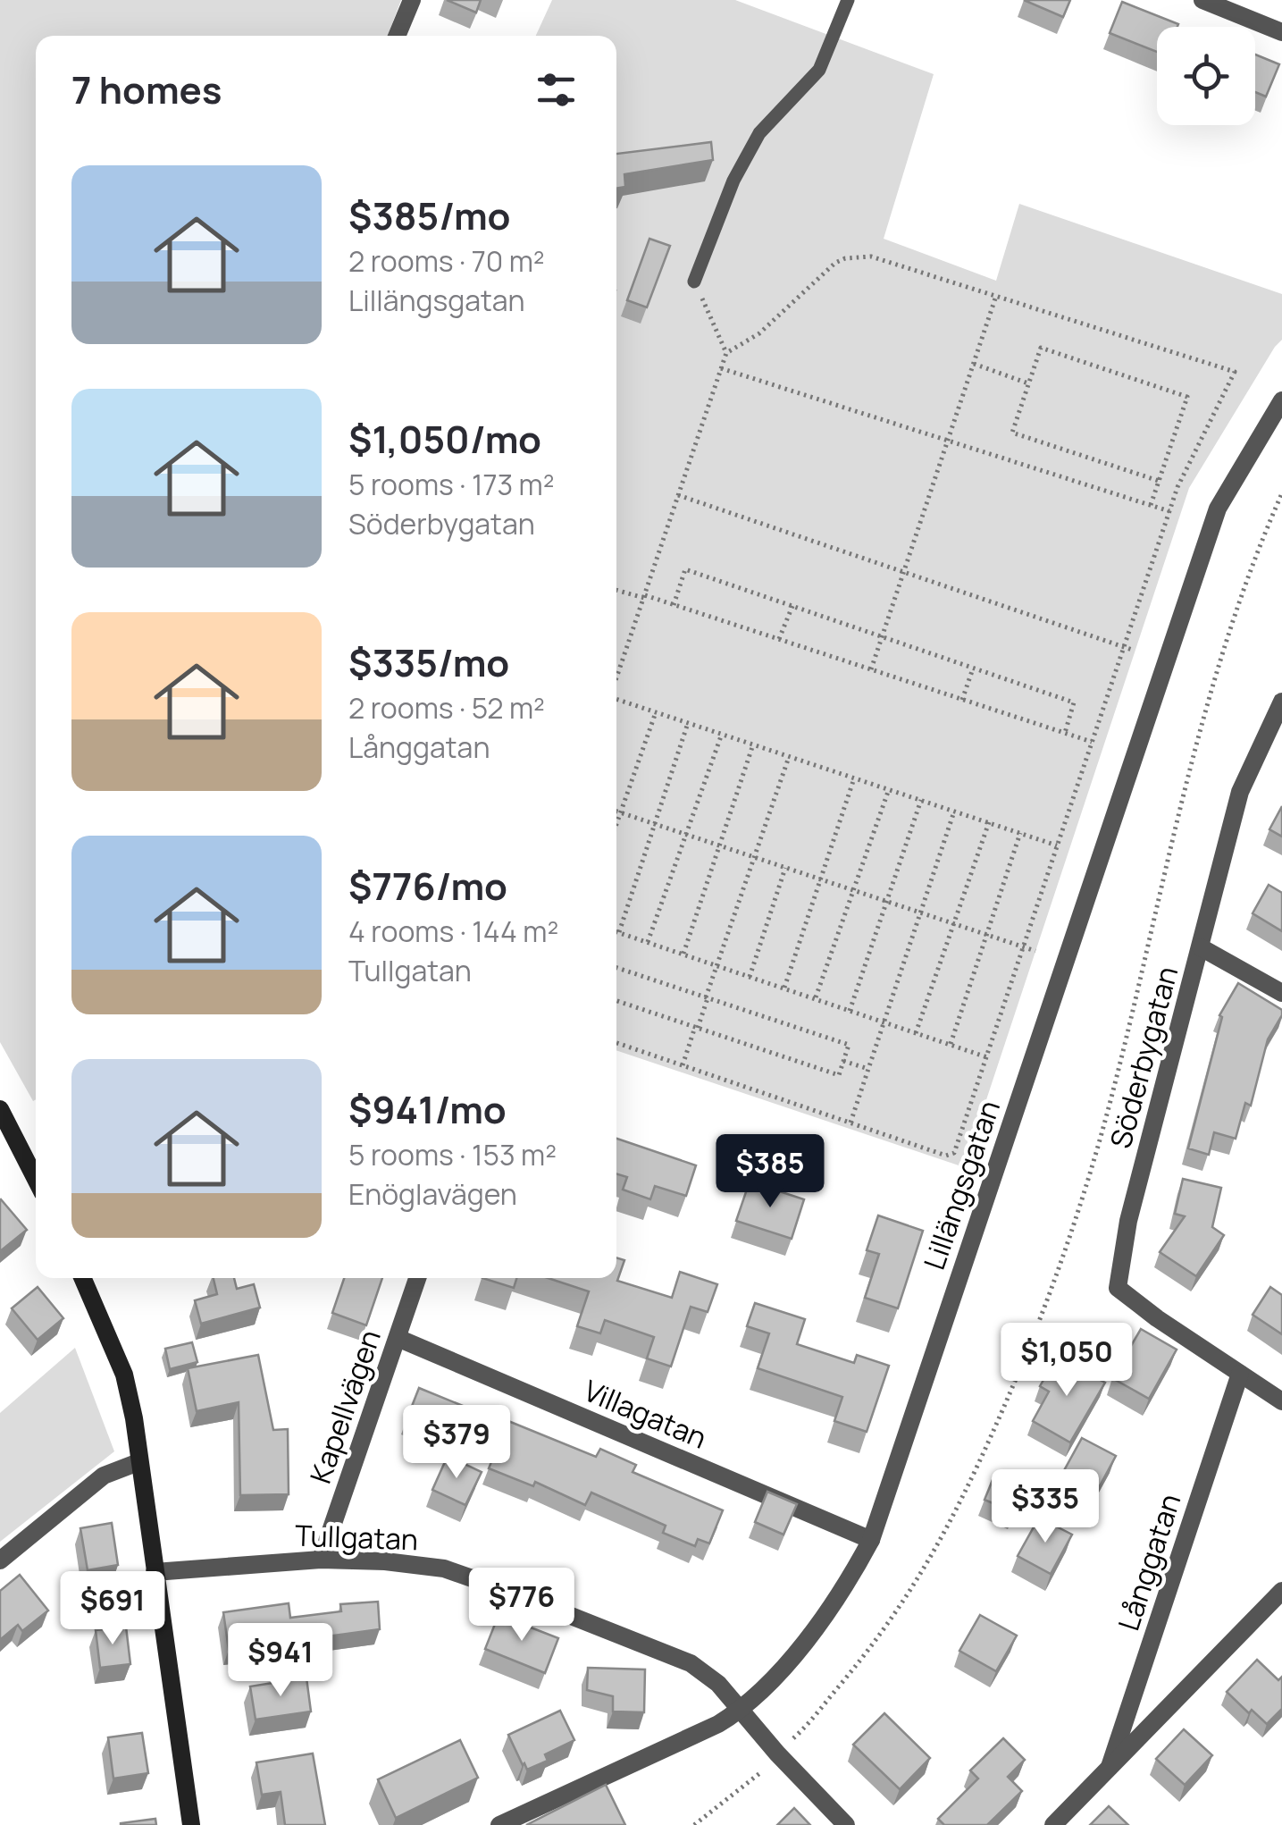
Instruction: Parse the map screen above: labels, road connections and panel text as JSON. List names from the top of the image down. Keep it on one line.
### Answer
{"streets":{"street":["Söderbygatan","Lillängsgatan","Kapellvägen","Villagatan","Tullgatan","Långgatan"]},"crossings":[["Söderbygatan","Långgatan"],["Lillängsgatan","Villagatan"],["Lillängsgatan","Tullgatan"],["Kapellvägen","Villagatan"],["Kapellvägen","Tullgatan"]],"page":{"heading":"7 homes","list":[{"name":"$385/mo","note":"2 rooms · 70 m² · Lillängsgatan"},{"name":"$1,050/mo","note":"5 rooms · 173 m² · Söderbygatan"},{"name":"$335/mo","note":"2 rooms · 52 m² · Långgatan"},{"name":"$776/mo","note":"4 rooms · 144 m² · Tullgatan"},{"name":"$941/mo","note":"5 rooms · 153 m² · Enöglavägen"}],"price":["$385","$1,050","$379","$335","$776","$691","$941"]}}
